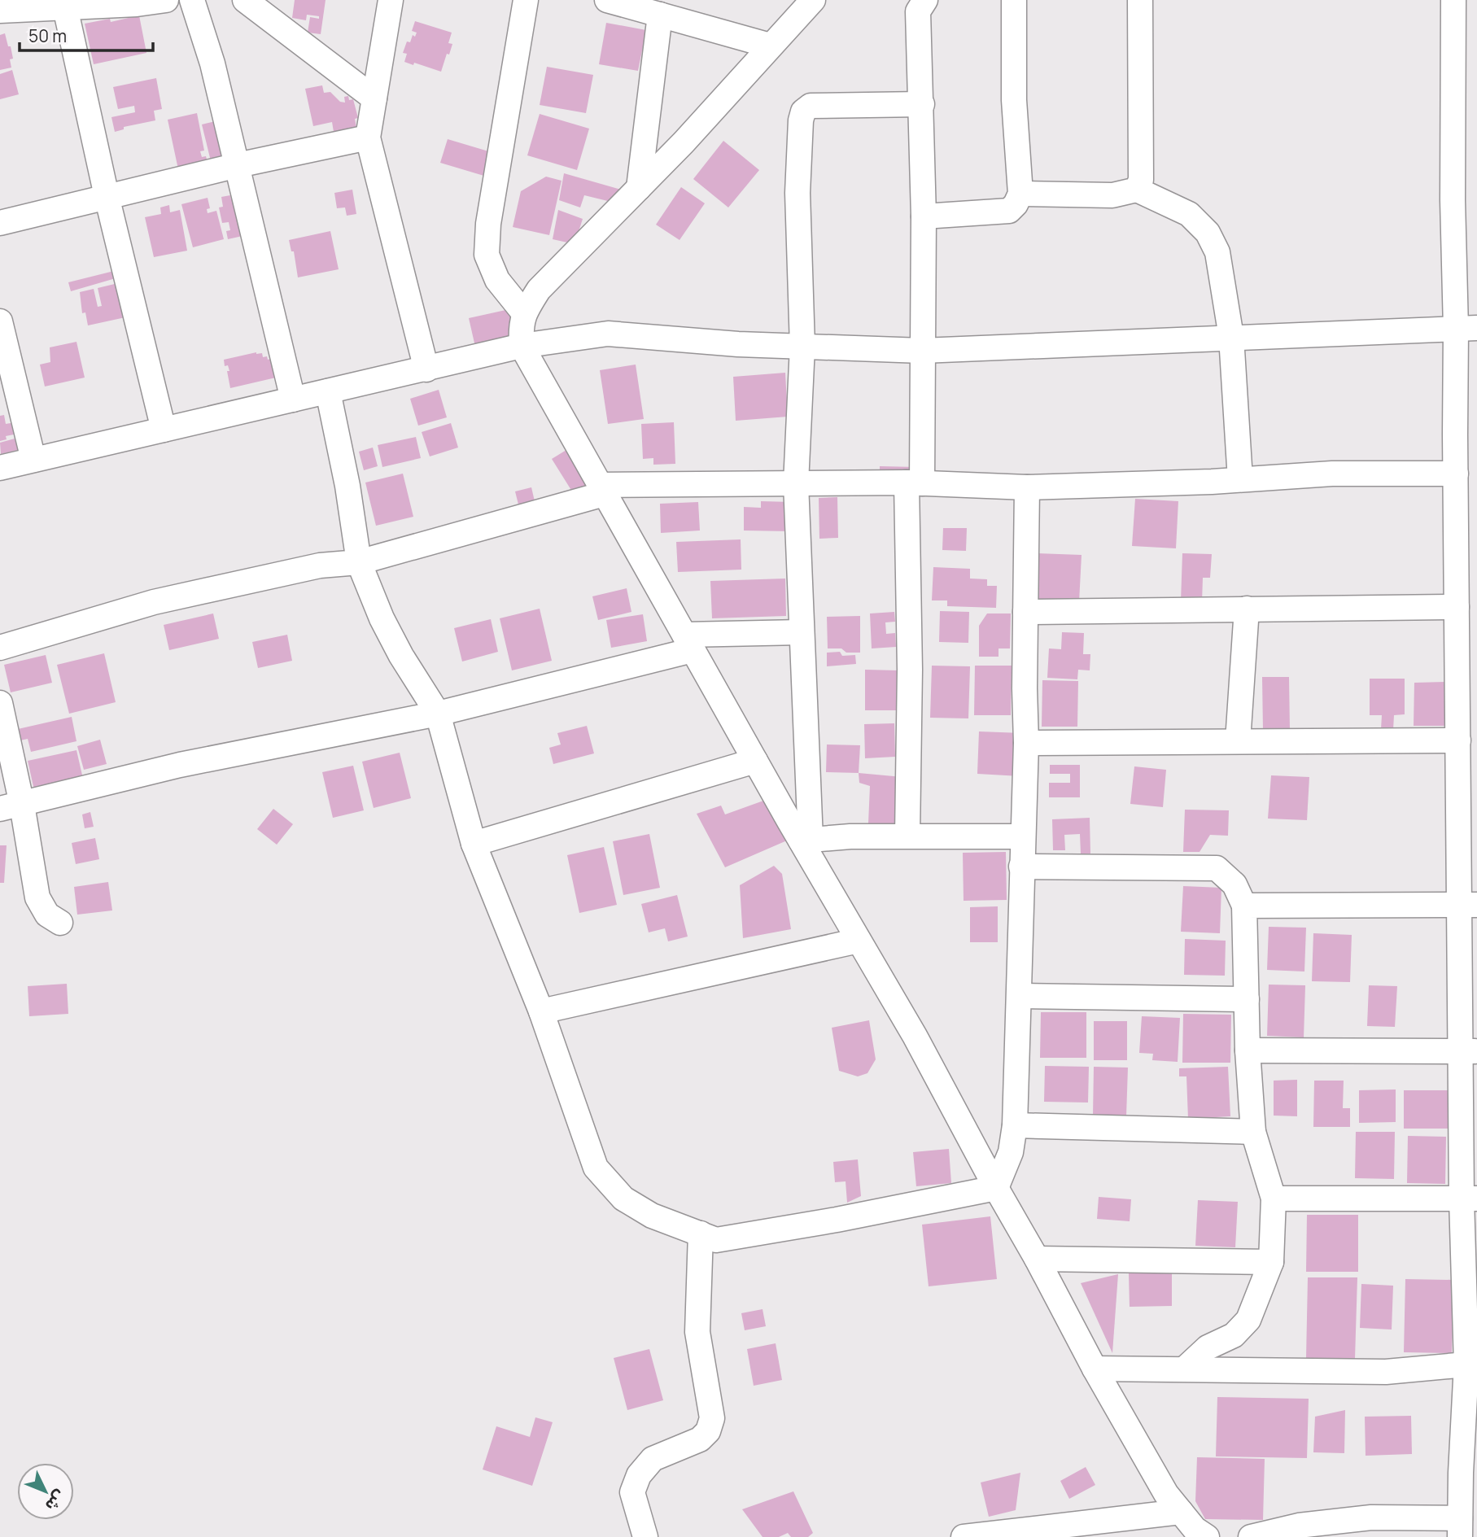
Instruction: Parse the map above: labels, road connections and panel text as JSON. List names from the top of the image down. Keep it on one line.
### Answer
{"scale_bar":"50 m","north":"bottom right"}
